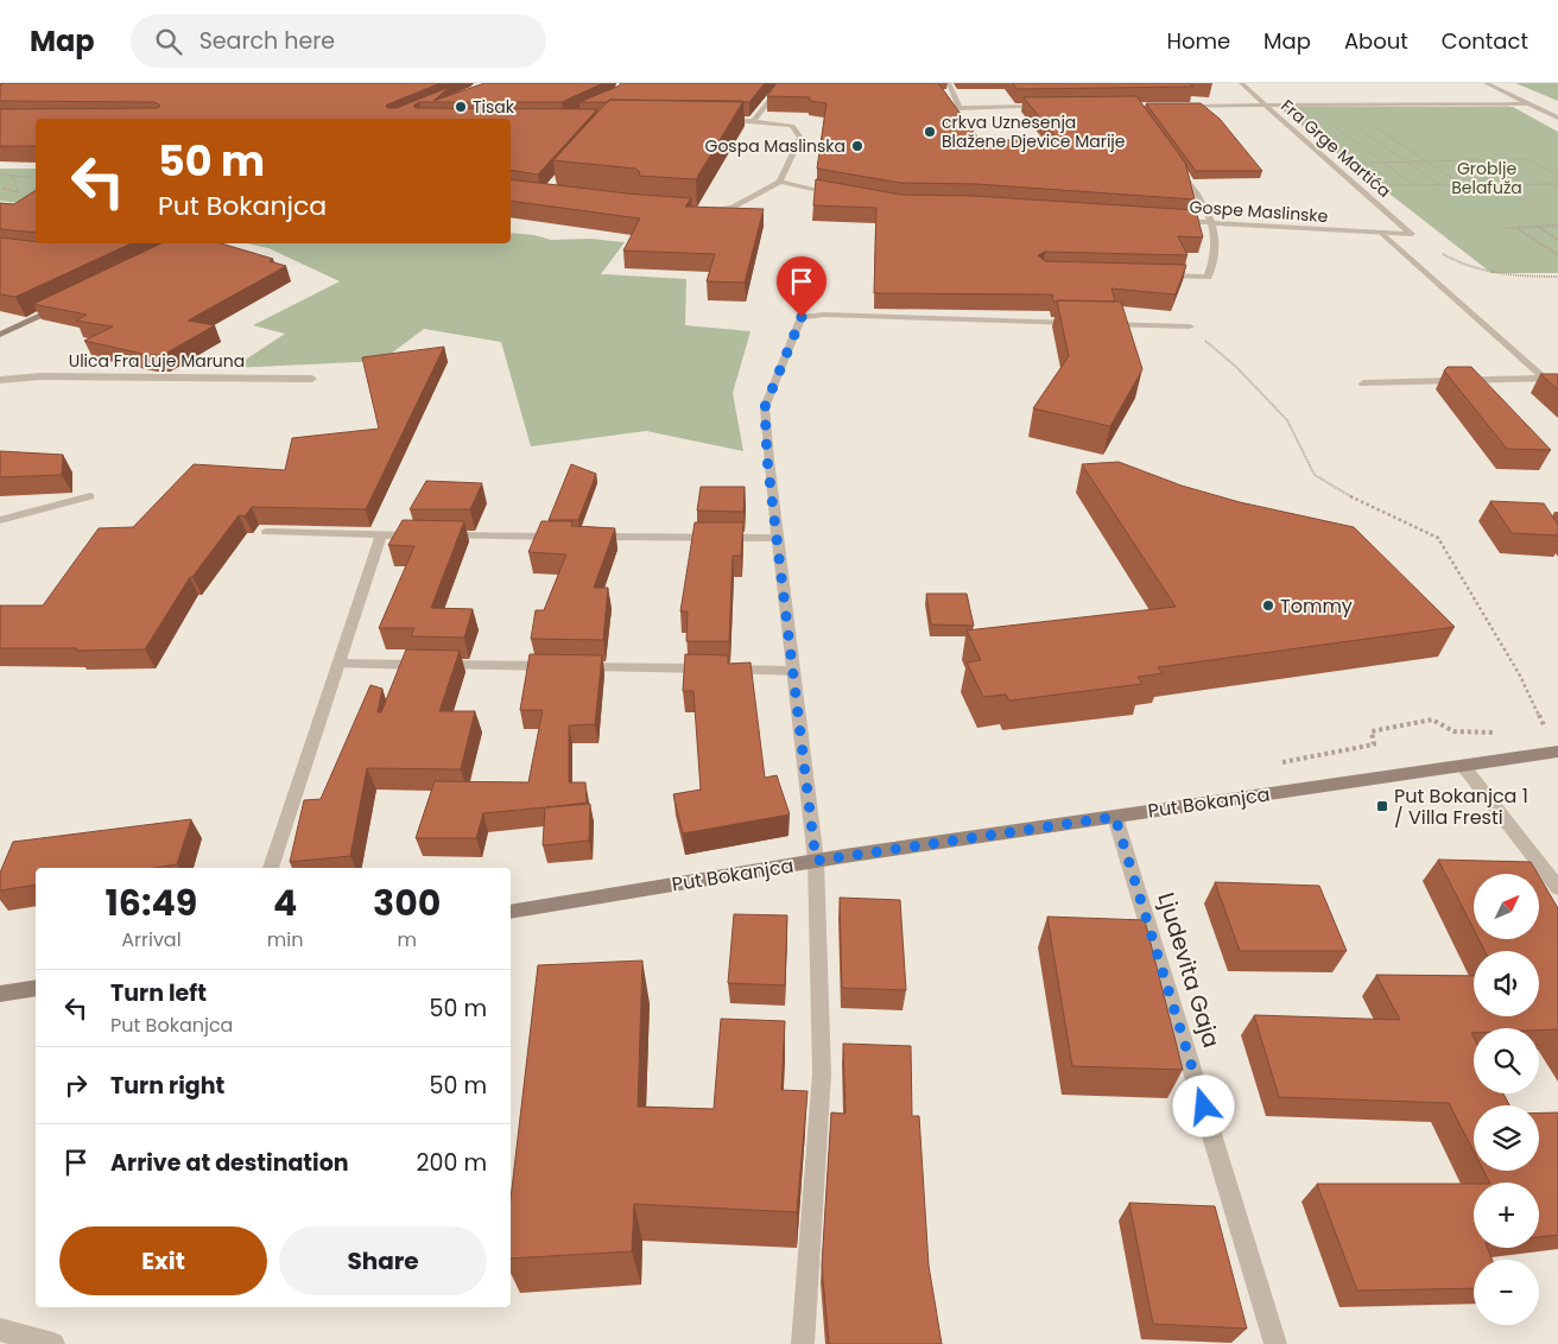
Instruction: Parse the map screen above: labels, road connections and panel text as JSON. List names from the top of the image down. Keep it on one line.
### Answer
{"streets":{"main road":["Put Bokanjca"],"street":["Fra Grge Martića","Gospe Maslinske","Ulica Fra Luje Maruna","Ljudevita Gaja"]},"crossings":[["Fra Grge Martića","Gospe Maslinske"],["Put Bokanjca","Ljudevita Gaja"]],"parks":["Groblje Belafuža"],"places":{"other":["Tisak","crkva Uznesenja Blažene Djevice Marije","Gospa Maslinska","Tommy"],"transit":["Put Bokanjca 1 / Villa Fresti"]},"north":"top right","page":{"header":"Map","search":"Search here","nav":["Home","Map","About","Contact"],"turn":["50 m","Put Bokanjca"],"eta":["16:49","Arrival","4","min","300","m"],"map_buttons":["+","−"],"list":[{"name":"Turn left","note":"Put Bokanjca","value":"50 m"},{"name":"Turn right","value":"50 m"},{"name":"Arrive at destination","value":"200 m"}],"buttons":["Exit","Share"]}}
